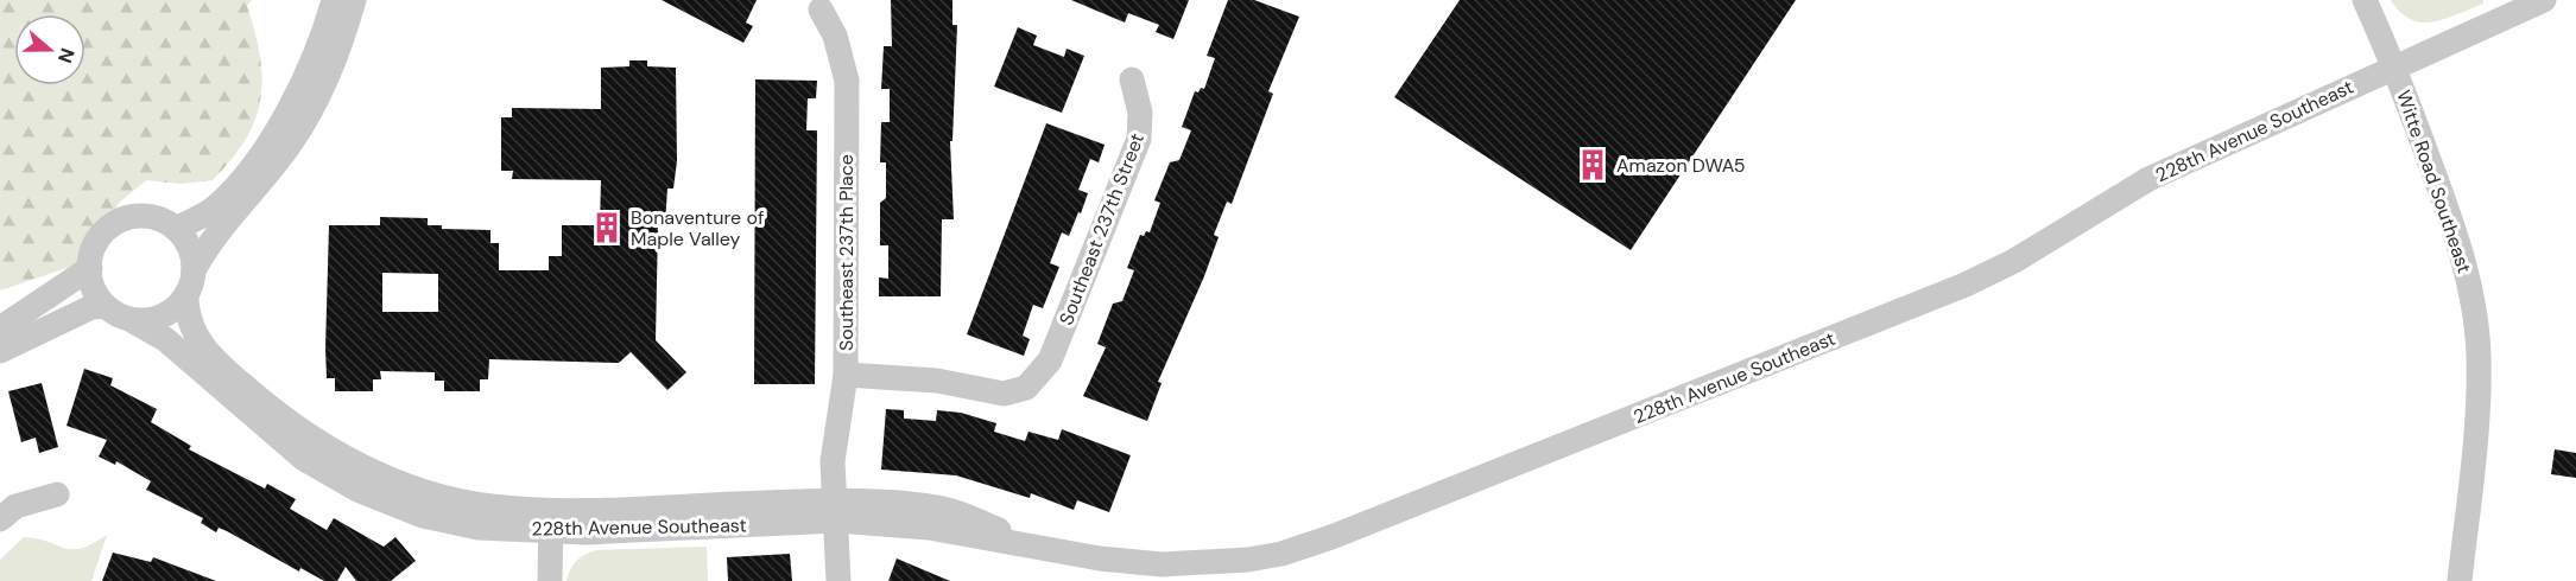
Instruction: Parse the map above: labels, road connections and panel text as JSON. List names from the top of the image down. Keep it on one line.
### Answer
{"streets":{"street":["228th Avenue Southeast","Witte Road Southeast","Southeast 237th Street","Southeast 237th Place"]},"crossings":[["228th Avenue Southeast","Witte Road Southeast"],["228th Avenue Southeast","Southeast 237th Place"],["Southeast 237th Street","Southeast 237th Place"]],"places":{"building":["Amazon DWA5","Bonaventure of Maple Valley"]},"north":"right"}
